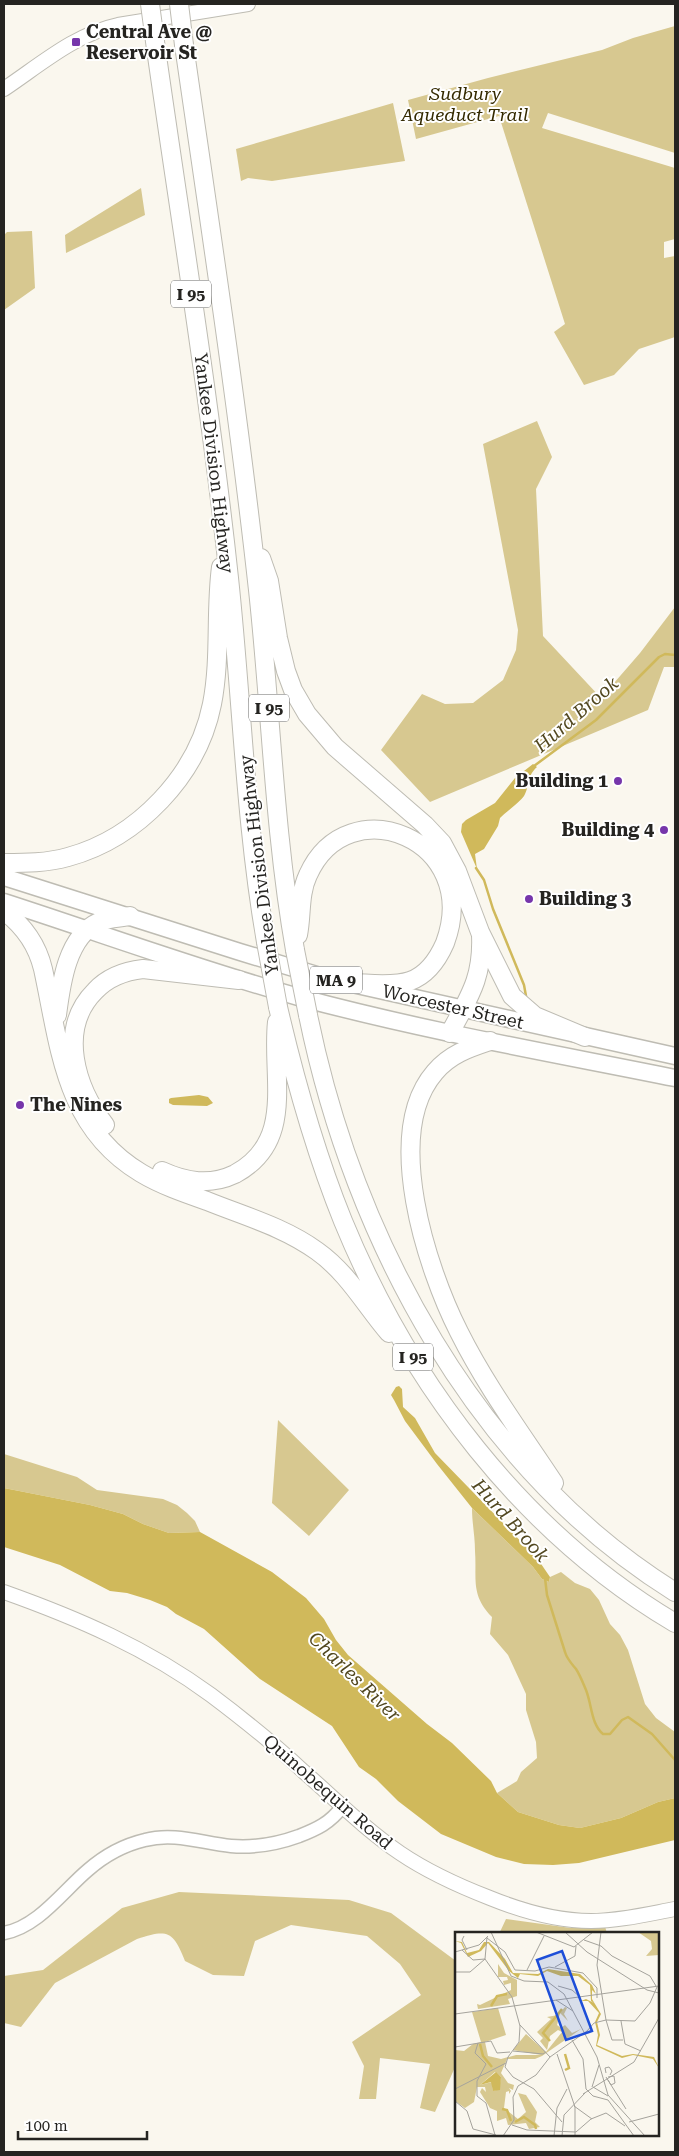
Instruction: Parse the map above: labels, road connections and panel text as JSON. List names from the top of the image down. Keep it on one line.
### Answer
{"streets":{"highway":["I 95","Yankee Division Highway","MA 9","Worcester Street"],"main road":["Quinobequin Road"]},"water":["Hurd Brook","Charles River"],"parks":["Sudbury Aqueduct Trail"],"places":{"transit":["Central Ave @ Reservoir St"],"other":["Building 1","Building 4","Building 3","The Nines"]},"scale_bar":"100 m"}
